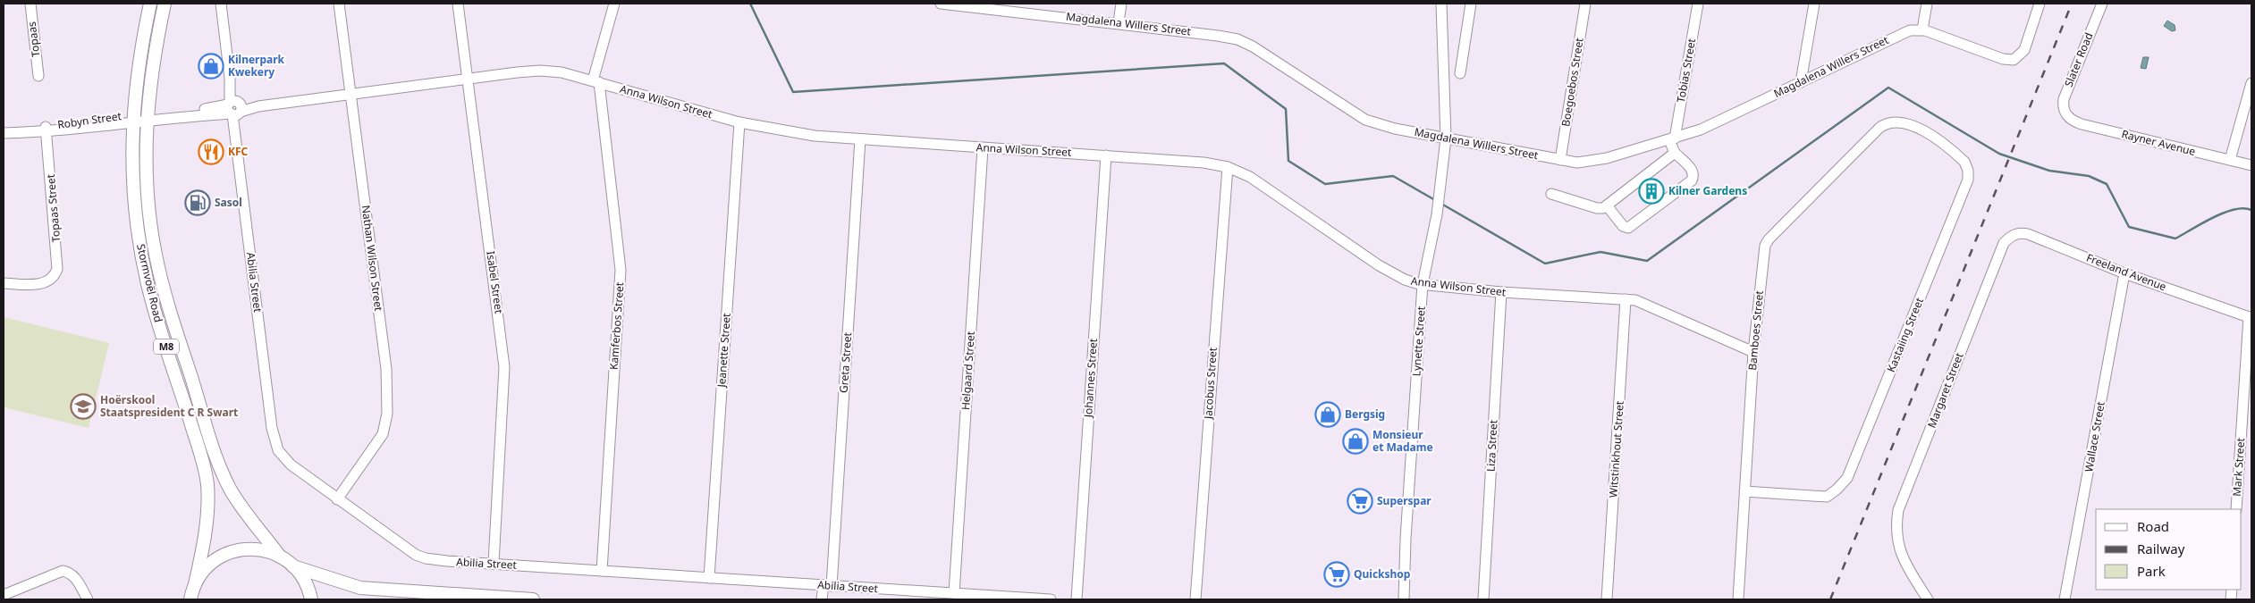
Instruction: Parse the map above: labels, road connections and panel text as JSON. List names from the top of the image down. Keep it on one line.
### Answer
{"streets":{"main road":["Stormvoël Road","M8"],"street":["Magdalena Willers Street","Topaas","Slater Road","Tobias Street","Boegoebos Street","Anna Wilson Street","Robyn Street","Rayner Avenue","Topaas Street","Nathan Wilson Street","Freeland Avenue","Abilia Street","Isabel Street","Kamferbos Street","Bamboes Street","Kastaiing Street","Lynette Street","Jeanette Street","Greta Street","Helgaard Street","Johannes Street","Jacobus Street","Margaret Street","Wallace Street","Liza Street","Witstinkhout Street","Mark Street"]},"crossings":[["Magdalena Willers Street","Tobias Street"],["Magdalena Willers Street","Boegoebos Street"],["Magdalena Willers Street","Lynette Street"],["Slater Road","Rayner Avenue"],["Anna Wilson Street","Robyn Street"],["Anna Wilson Street","Nathan Wilson Street"],["Anna Wilson Street","Abilia Street"],["Anna Wilson Street","Isabel Street"],["Anna Wilson Street","Stormvoël Road"],["Anna Wilson Street","Kamferbos Street"],["Anna Wilson Street","Bamboes Street"],["Anna Wilson Street","Lynette Street"],["Anna Wilson Street","Jeanette Street"],["Anna Wilson Street","Greta Street"],["Anna Wilson Street","Helgaard Street"],["Anna Wilson Street","Johannes Street"],["Anna Wilson Street","Jacobus Street"],["Anna Wilson Street","Liza Street"],["Anna Wilson Street","Witstinkhout Street"],["Robyn Street","Topaas Street"],["Robyn Street","Stormvoël Road"],["Nathan Wilson Street","Abilia Street"],["Freeland Avenue","Margaret Street"],["Freeland Avenue","Wallace Street"],["Freeland Avenue","Mark Street"],["Abilia Street","Isabel Street"],["Abilia Street","Kamferbos Street"],["Abilia Street","Jeanette Street"],["Abilia Street","Greta Street"],["Abilia Street","Helgaard Street"],["Bamboes Street","Kastaiing Street"]],"places":{"shop":["Kilnerpark Kwekery","Bergsig","Monsieur et Madame"],"restaurant":["KFC"],"building":["Kilner Gardens"],"fuel station":["Sasol"],"school or university":["Hoërskool Staatspresident C R Swart"],"supermarket":["Superspar","Quickshop"]},"legend":["Road","Railway","Park"]}
